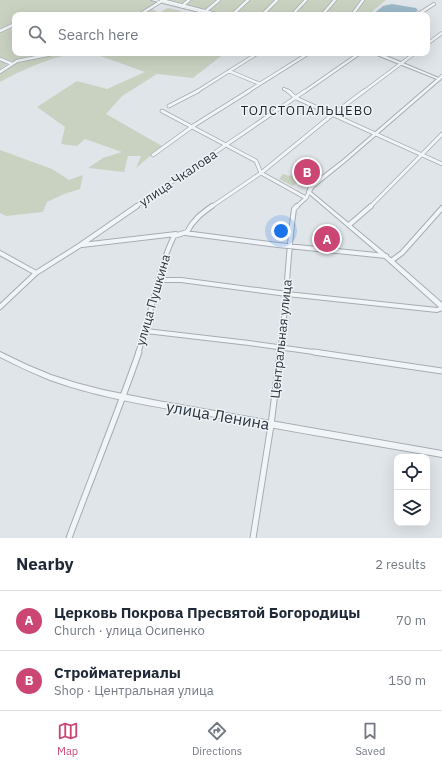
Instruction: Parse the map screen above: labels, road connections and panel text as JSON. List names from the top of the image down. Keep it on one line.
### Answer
{"streets":{"street":["улица Чкалова","улица Пушкина","Центральная улица","улица Ленина"]},"crossings":[["улица Пушкина","улица Ленина"],["Центральная улица","улица Ленина"]],"districts":["ТОЛСТОПАЛЬЦЕВО"],"page":{"search":"Search here","pins":["B","A"],"heading":["Nearby","2 results"],"list":[{"mark":"A","name":"Церковь Покрова Пресвятой Богородицы","note":"Church · улица Осипенко","value":"70 m"},{"mark":"B","name":"Стройматериалы","note":"Shop · Центральная улица","value":"150 m"}],"nav":["Map","Directions","Saved"]}}
